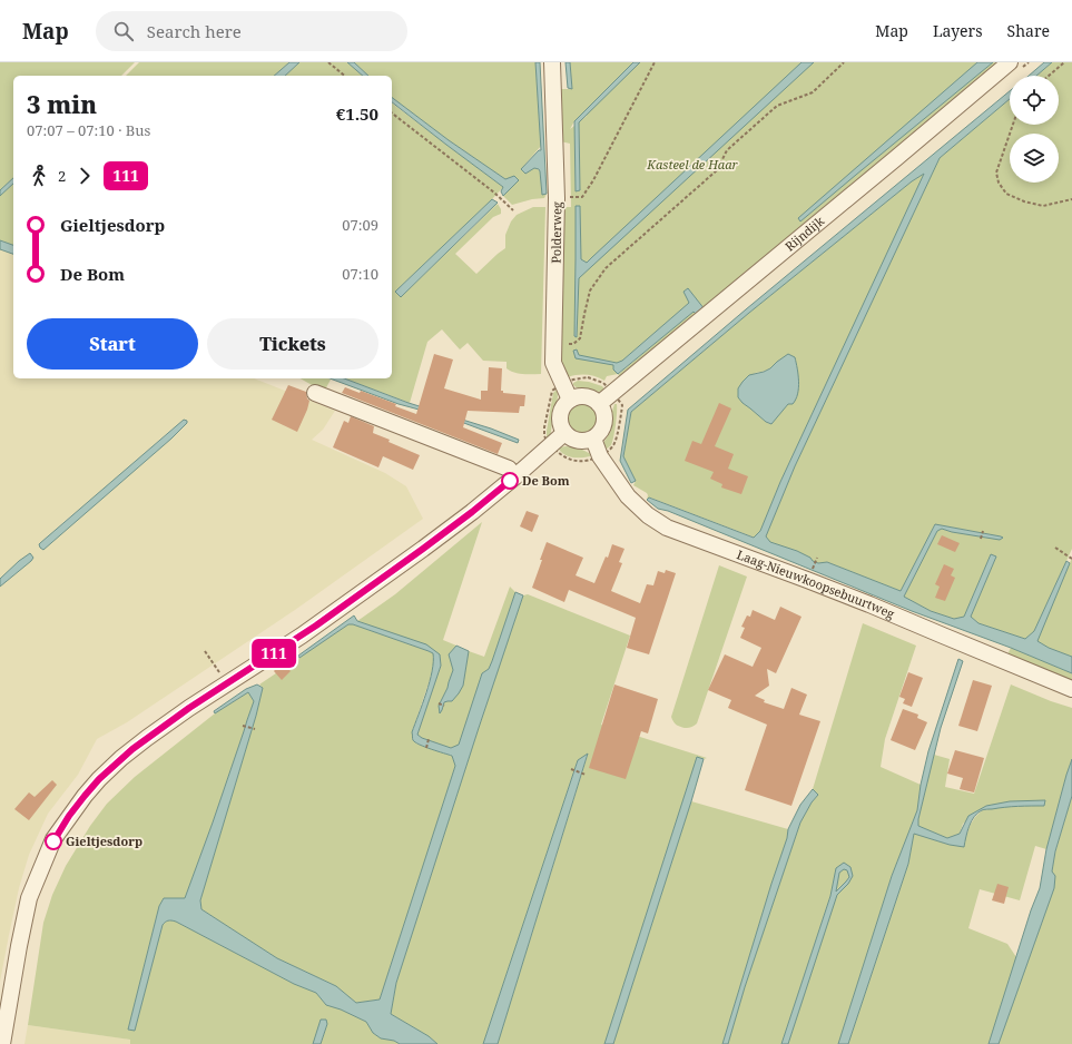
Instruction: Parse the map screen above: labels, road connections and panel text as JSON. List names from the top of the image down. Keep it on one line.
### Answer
{"streets":{"street":["Polderweg","Rijndijk","Laag-Nieuwkoopsebuurtweg"]},"crossings":[["Polderweg","Rijndijk"],["Polderweg","Laag-Nieuwkoopsebuurtweg"],["Rijndijk","Laag-Nieuwkoopsebuurtweg"]],"parks":["Kasteel de Haar"],"places":["De Bom","Gieltjesdorp"],"lines":["bus line 111"],"page":{"header":"Map","search":"Search here","nav":["Map","Layers","Share"],"on_map":"111","heading":["3 min","07:07 – 07:10 · Bus","€1.50"],"legs":["2","111"],"list":[{"name":"Gieltjesdorp","value":"07:09"},{"name":"De Bom","value":"07:10"}],"buttons":["Start","Tickets"]}}
